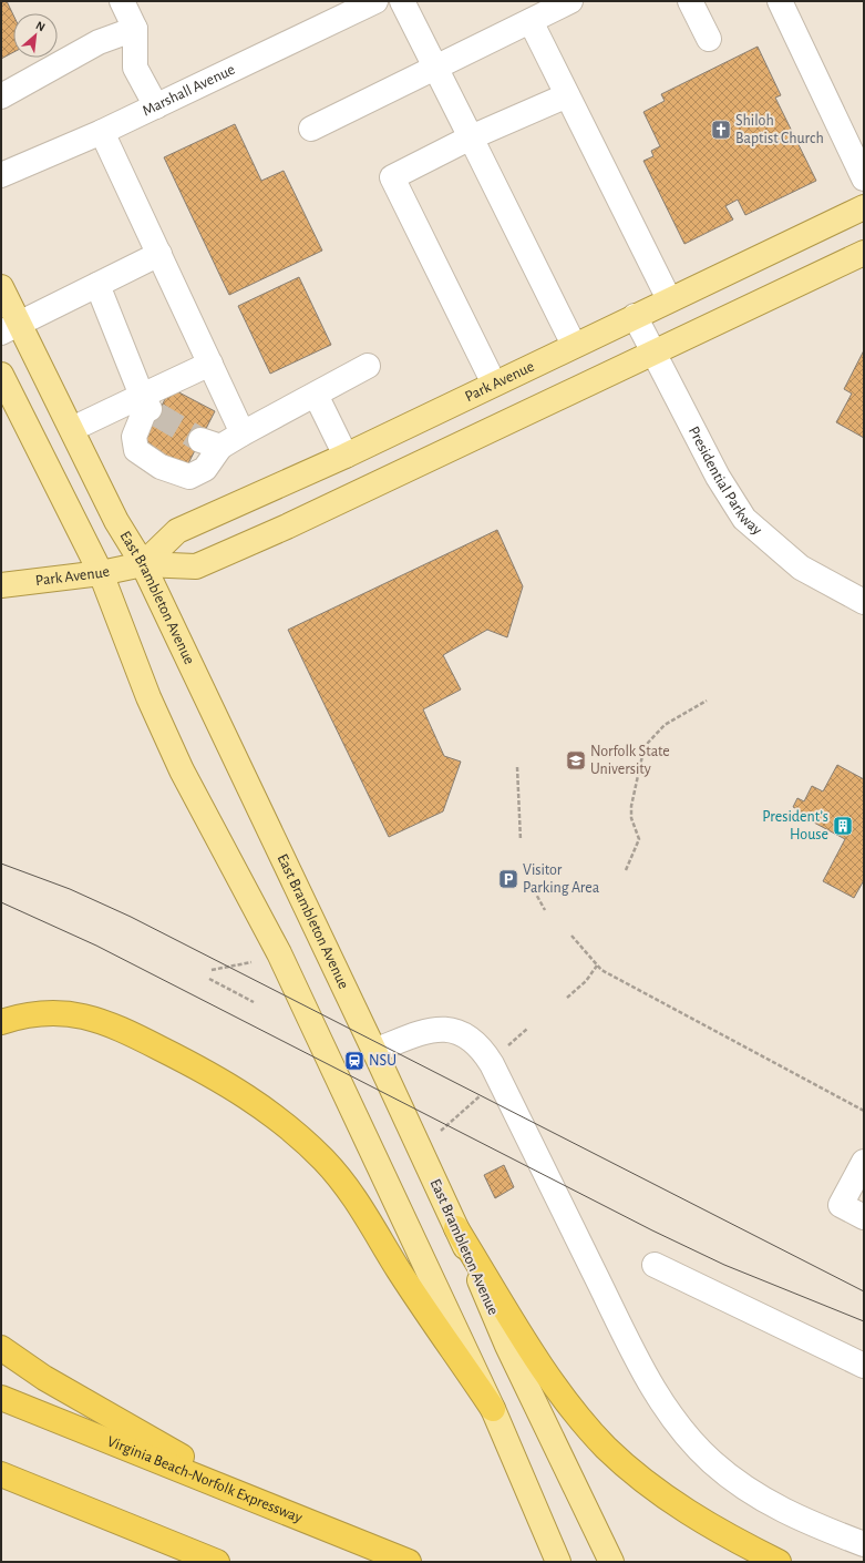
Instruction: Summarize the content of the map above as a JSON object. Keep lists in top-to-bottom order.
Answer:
{
  "streets": {
    "highway": ["Virginia Beach-Norfolk Expressway"],
    "main road": ["Park Avenue", "East Brambleton Avenue"],
    "street": ["Marshall Avenue", "Presidential Parkway"]
  },
  "crossings": [
    ["Park Avenue", "Presidential Parkway"],
    ["Park Avenue", "East Brambleton Avenue"]
  ],
  "places": {
    "church": ["Shiloh Baptist Church"],
    "school or university": ["Norfolk State University"],
    "building": ["President’s House"],
    "parking": ["Visitor Parking Area"],
    "station": ["NSU"]
  },
  "north": "top right"
}
